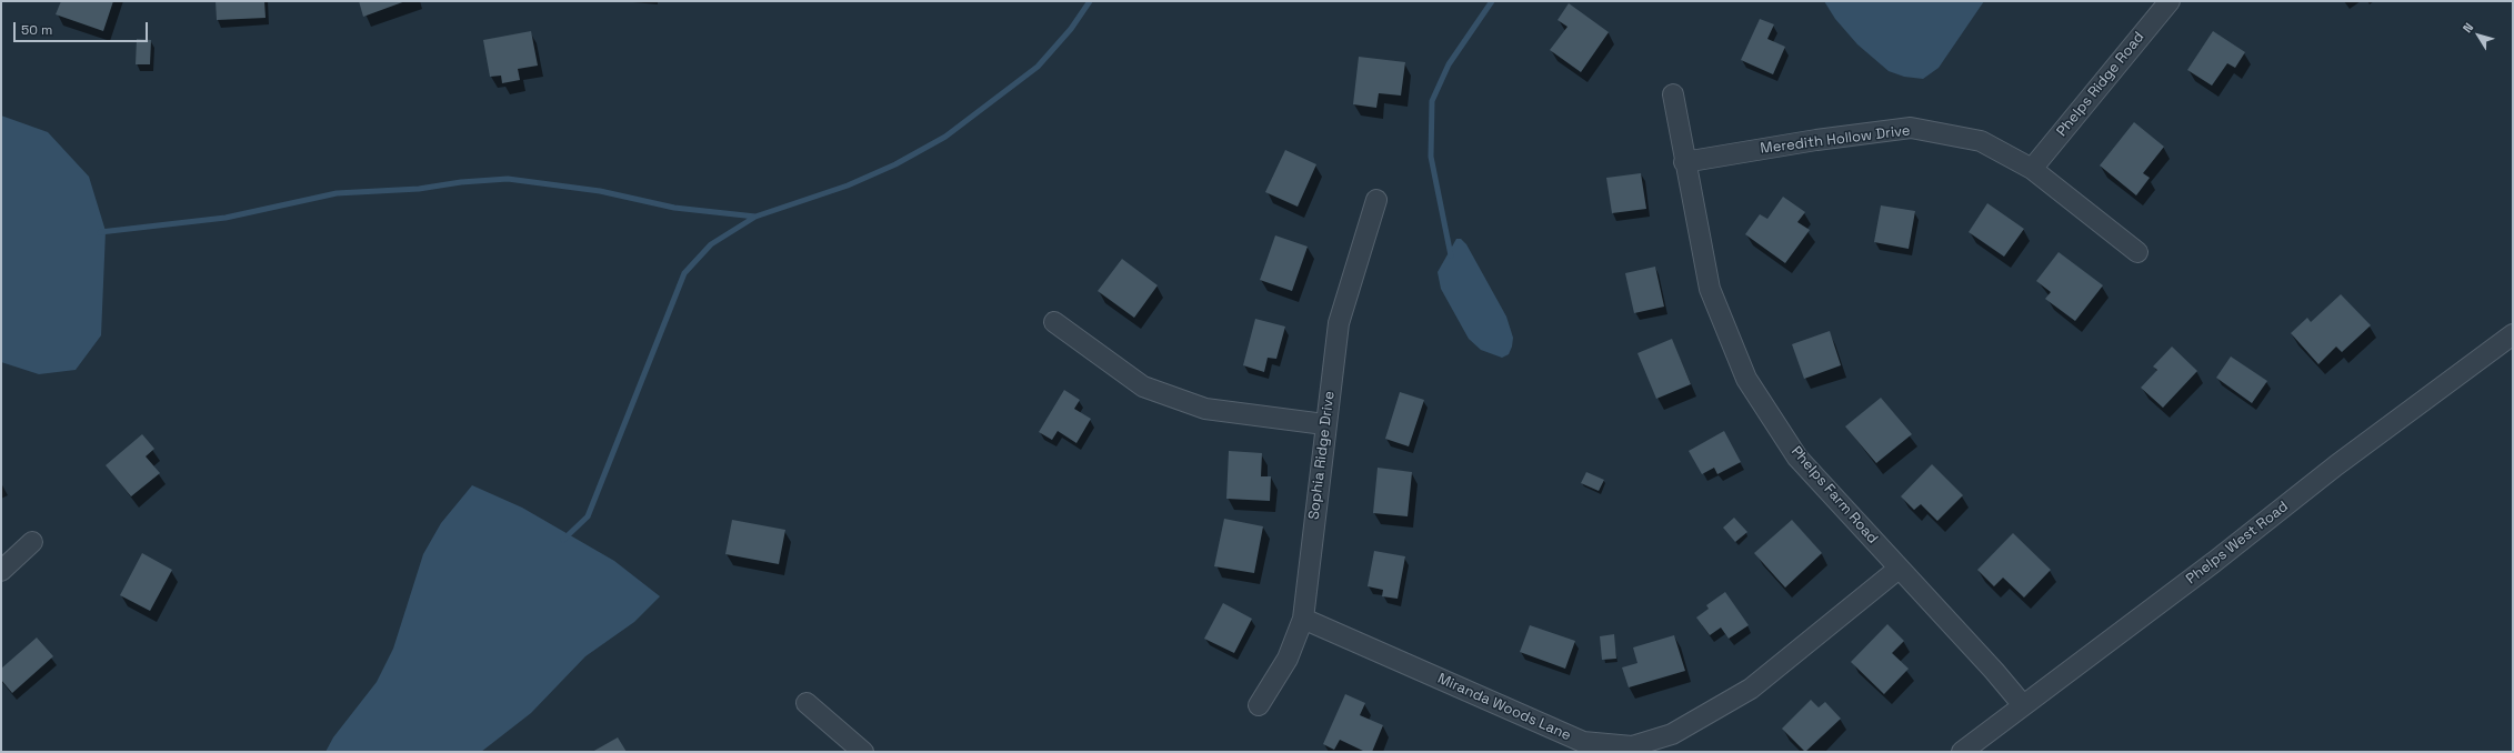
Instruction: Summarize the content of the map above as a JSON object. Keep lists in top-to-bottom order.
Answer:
{
  "streets": {
    "street": [
      "Phelps Ridge Road",
      "Meredith Hollow Drive",
      "Sophia Ridge Drive",
      "Phelps Farm Road",
      "Phelps West Road",
      "Miranda Woods Lane"
    ]
  },
  "crossings": [
    ["Phelps Ridge Road", "Meredith Hollow Drive"],
    ["Meredith Hollow Drive", "Phelps Farm Road"],
    ["Sophia Ridge Drive", "Miranda Woods Lane"],
    ["Phelps Farm Road", "Phelps West Road"],
    ["Phelps Farm Road", "Miranda Woods Lane"]
  ],
  "scale_bar": "50 m",
  "north": "top left"
}
